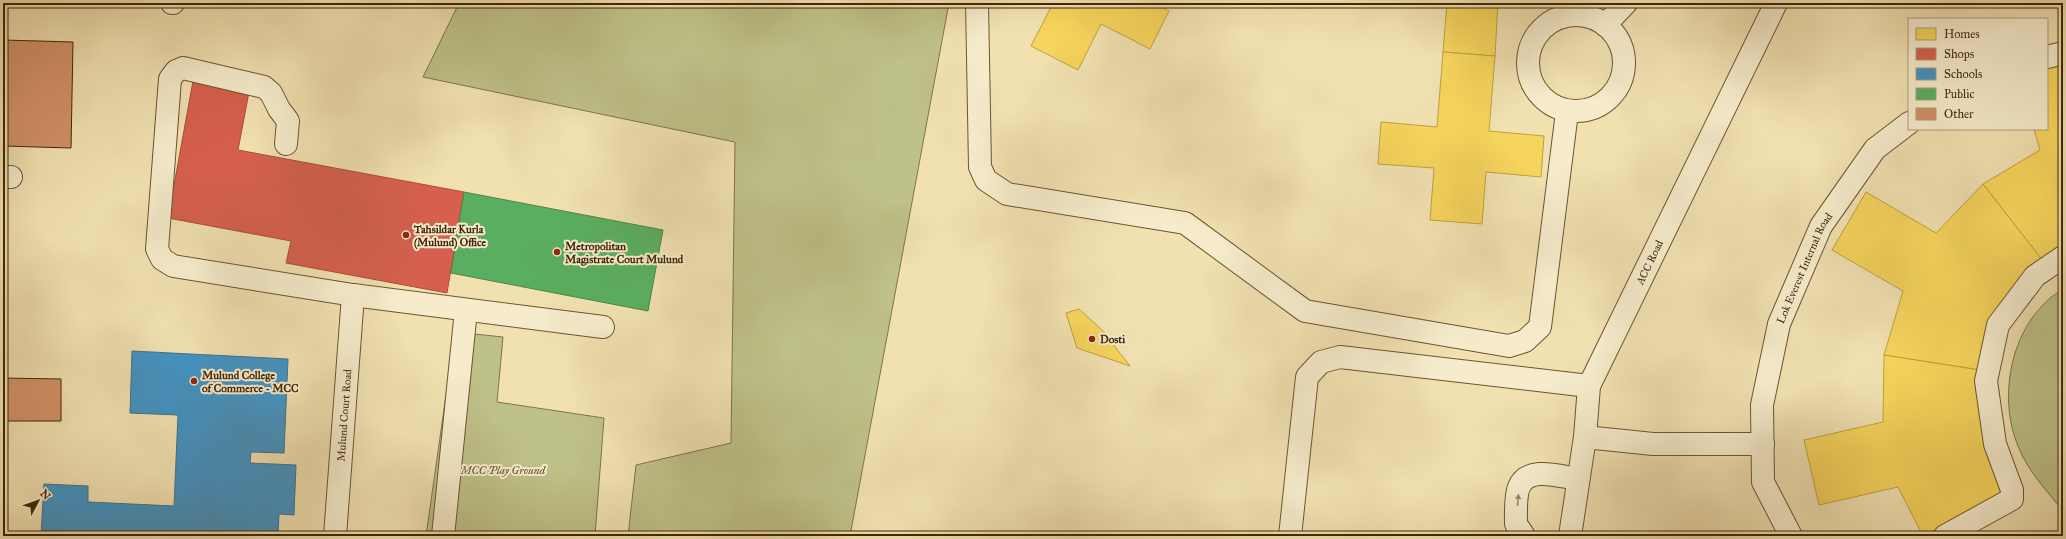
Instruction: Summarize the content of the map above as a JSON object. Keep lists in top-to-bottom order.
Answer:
{
  "streets": {
    "street": ["ACC Road", "Lok Everest Internal Road", "Mulund Court Road"]
  },
  "parks": ["MCC Play Ground"],
  "places": [
    "Tahsildar Kurla (Mulund) Office",
    "Metropolitan Magistrate Court Mulund",
    "Dosti",
    "Mulund College of Commerce - MCC"
  ],
  "legend": [
    "Homes",
    "Shops",
    "Schools",
    "Public",
    "Other"
  ],
  "north": "top right"
}
